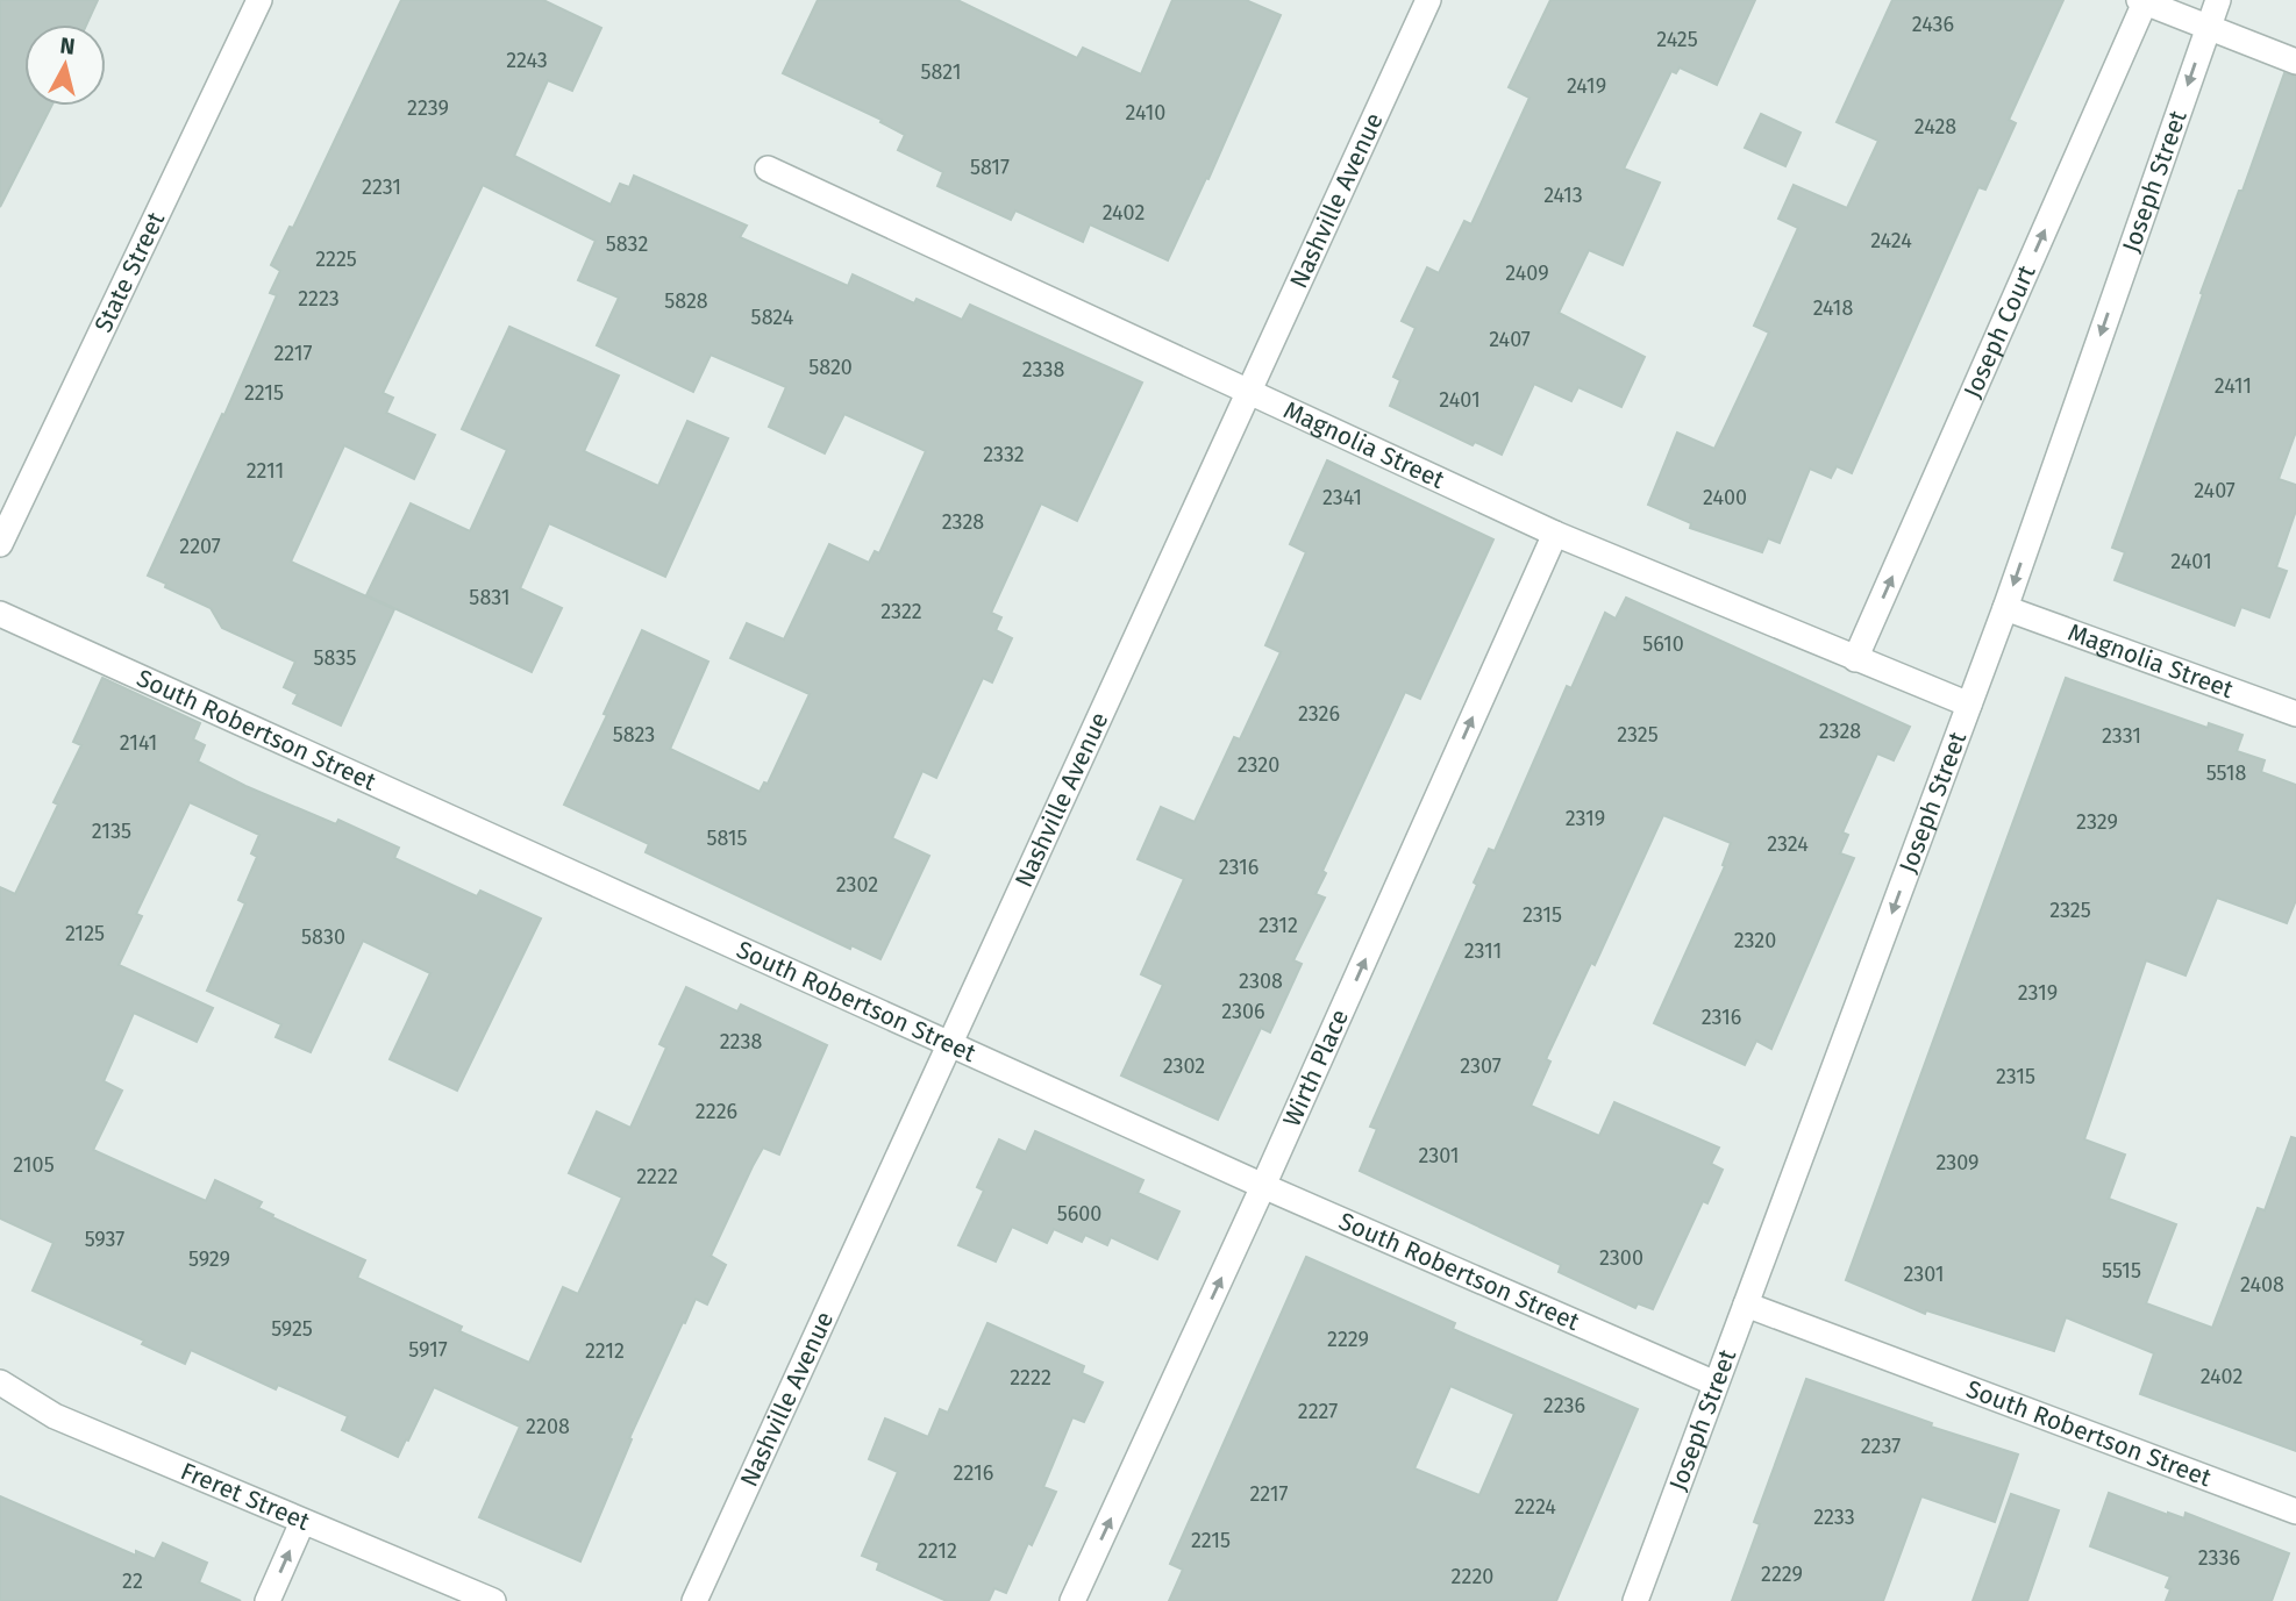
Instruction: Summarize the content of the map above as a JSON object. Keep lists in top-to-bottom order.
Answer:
{
  "streets": {
    "street": [
      "Joseph Street",
      "Nashville Avenue",
      "State Street",
      "Joseph Court",
      "Magnolia Street",
      "South Robertson Street",
      "Wirth Place",
      "Freret Street"
    ]
  },
  "crossings": [
    ["Joseph Street", "Magnolia Street"],
    ["Joseph Street", "South Robertson Street"],
    ["Nashville Avenue", "Magnolia Street"],
    ["Nashville Avenue", "South Robertson Street"],
    ["Joseph Court", "Magnolia Street"],
    ["Magnolia Street", "Wirth Place"],
    ["South Robertson Street", "Wirth Place"]
  ],
  "one_way": ["Joseph Street", "Joseph Court", "Wirth Place"],
  "house_numbers": [
    "2436",
    "2425",
    "2243",
    "5821",
    "2419",
    "2239",
    "2410",
    "2428",
    "5817",
    "2231",
    "2413",
    "2402",
    "2424",
    "5832",
    "2225",
    "2409",
    "2223",
    "5828",
    "2418",
    "5824",
    "2407",
    "2217",
    "5820",
    "2338",
    "2411",
    "2215",
    "2401",
    "2332",
    "2211",
    "2407",
    "2341",
    "2400",
    "2328",
    "2207",
    "2401",
    "5831",
    "2322",
    "5610",
    "5835",
    "2326",
    "2328",
    "5823",
    "2325",
    "2331",
    "2141",
    "2320",
    "5518",
    "2319",
    "2329",
    "2135",
    "5815",
    "2324",
    "2316",
    "2302",
    "2325",
    "2315",
    "2312",
    "2125",
    "5830",
    "2320",
    "2311",
    "2308",
    "2319",
    "2306",
    "2316",
    "2238",
    "2302",
    "2307",
    "2315",
    "2226",
    "2301",
    "2309",
    "2105",
    "2222",
    "5600",
    "5937",
    "2300",
    "5929",
    "5515",
    "2301",
    "2408",
    "5925",
    "2229",
    "5917",
    "2212",
    "2402",
    "2222",
    "2236",
    "2227",
    "2208",
    "2237",
    "2216",
    "2217",
    "2224",
    "2233",
    "2215",
    "2212",
    "2336",
    "2229",
    "2220",
    "22"
  ],
  "north": "top"
}
